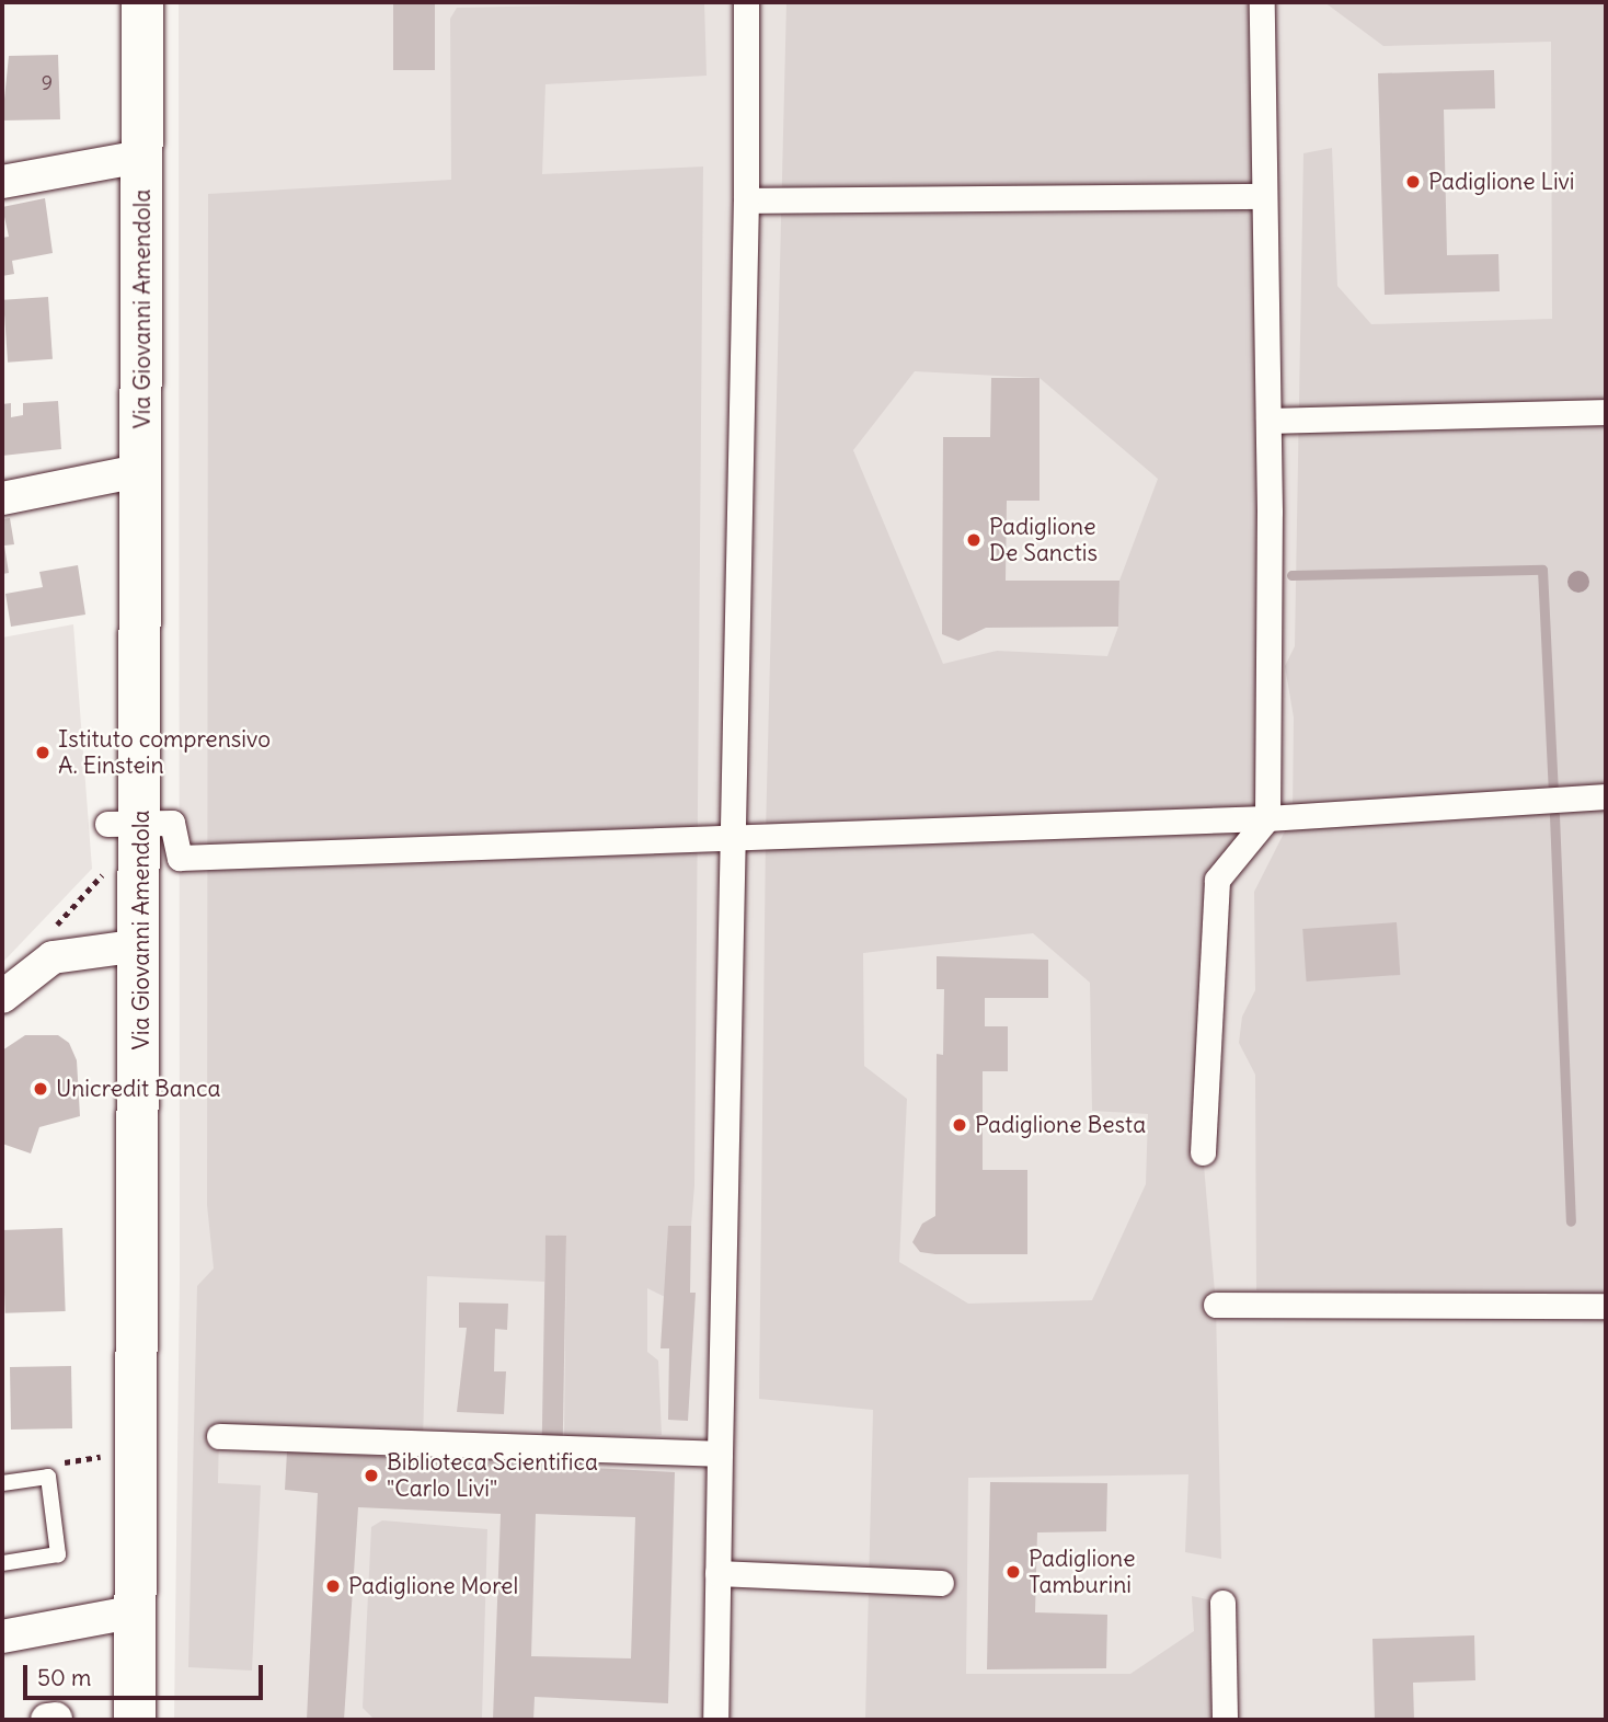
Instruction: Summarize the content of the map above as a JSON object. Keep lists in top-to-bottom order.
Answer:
{
  "streets": {
    "main road": ["Via Giovanni Amendola"]
  },
  "places": [
    "Padiglione Livi",
    "Padiglione De Sanctis",
    "Istituto comprensivo A. Einstein",
    "Unicredit Banca",
    "Padiglione Besta",
    "Biblioteca Scientifica \"Carlo Livi\"",
    "Padiglione Tamburini",
    "Padiglione Morel"
  ],
  "house_numbers": ["9"],
  "scale_bar": "50 m"
}
